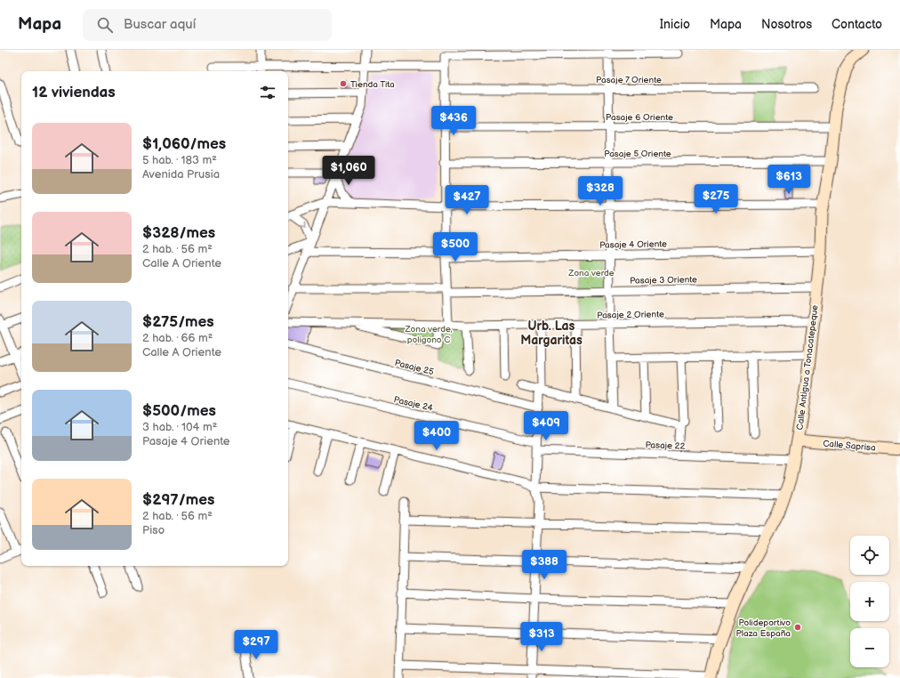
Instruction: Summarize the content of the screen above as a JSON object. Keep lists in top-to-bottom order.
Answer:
{
  "streets": {
    "street": [
      "Pasaje 7 Oriente",
      "Pasaje 6 Oriente",
      "Pasaje 5 Oriente",
      "Pasaje 4 Oriente",
      "Pasaje 3 Oriente",
      "Pasaje 2 Oriente",
      "Pasaje 25",
      "Calle Antigua a Tonacatepeque",
      "Pasaje 24",
      "Pasaje 22",
      "Calle Saprisa"
    ]
  },
  "crossings": [
    ["Pasaje 6 Oriente", "Calle Antigua a Tonacatepeque"],
    ["Pasaje 5 Oriente", "Calle Antigua a Tonacatepeque"],
    ["Pasaje 4 Oriente", "Calle Antigua a Tonacatepeque"],
    ["Pasaje 3 Oriente", "Calle Antigua a Tonacatepeque"],
    ["Pasaje 2 Oriente", "Calle Antigua a Tonacatepeque"],
    ["Calle Antigua a Tonacatepeque", "Pasaje 22"],
    ["Calle Antigua a Tonacatepeque", "Calle Saprisa"],
    ["Pasaje 24", "Pasaje 22"]
  ],
  "districts": ["Urb. Las Margaritas"],
  "parks": ["Zona verde", "Zona verde, poligono C"],
  "places": ["Tienda Tita", "Polideportivo Plaza España"],
  "page": {
    "header": "Mapa",
    "search": "Buscar aquí",
    "nav": [
      "Inicio",
      "Mapa",
      "Nosotros",
      "Contacto"
    ],
    "heading": "12 viviendas",
    "price": [
      "$436",
      "$1,060",
      "$613",
      "$328",
      "$275",
      "$427",
      "$500",
      "$409",
      "$400",
      "$388",
      "$313",
      "$297"
    ],
    "list": [
      {
        "name": "$1,060/mes",
        "note": "5 hab. · 183 m² · Avenida Prusia"
      },
      {
        "name": "$328/mes",
        "note": "2 hab. · 56 m² · Calle A Oriente"
      },
      {
        "name": "$275/mes",
        "note": "2 hab. · 66 m² · Calle A Oriente"
      },
      {
        "name": "$500/mes",
        "note": "3 hab. · 104 m² · Pasaje 4 Oriente"
      },
      {
        "name": "$297/mes",
        "note": "2 hab. · 56 m² · Piso"
      }
    ],
    "map_buttons": ["+", "−"]
  }
}
